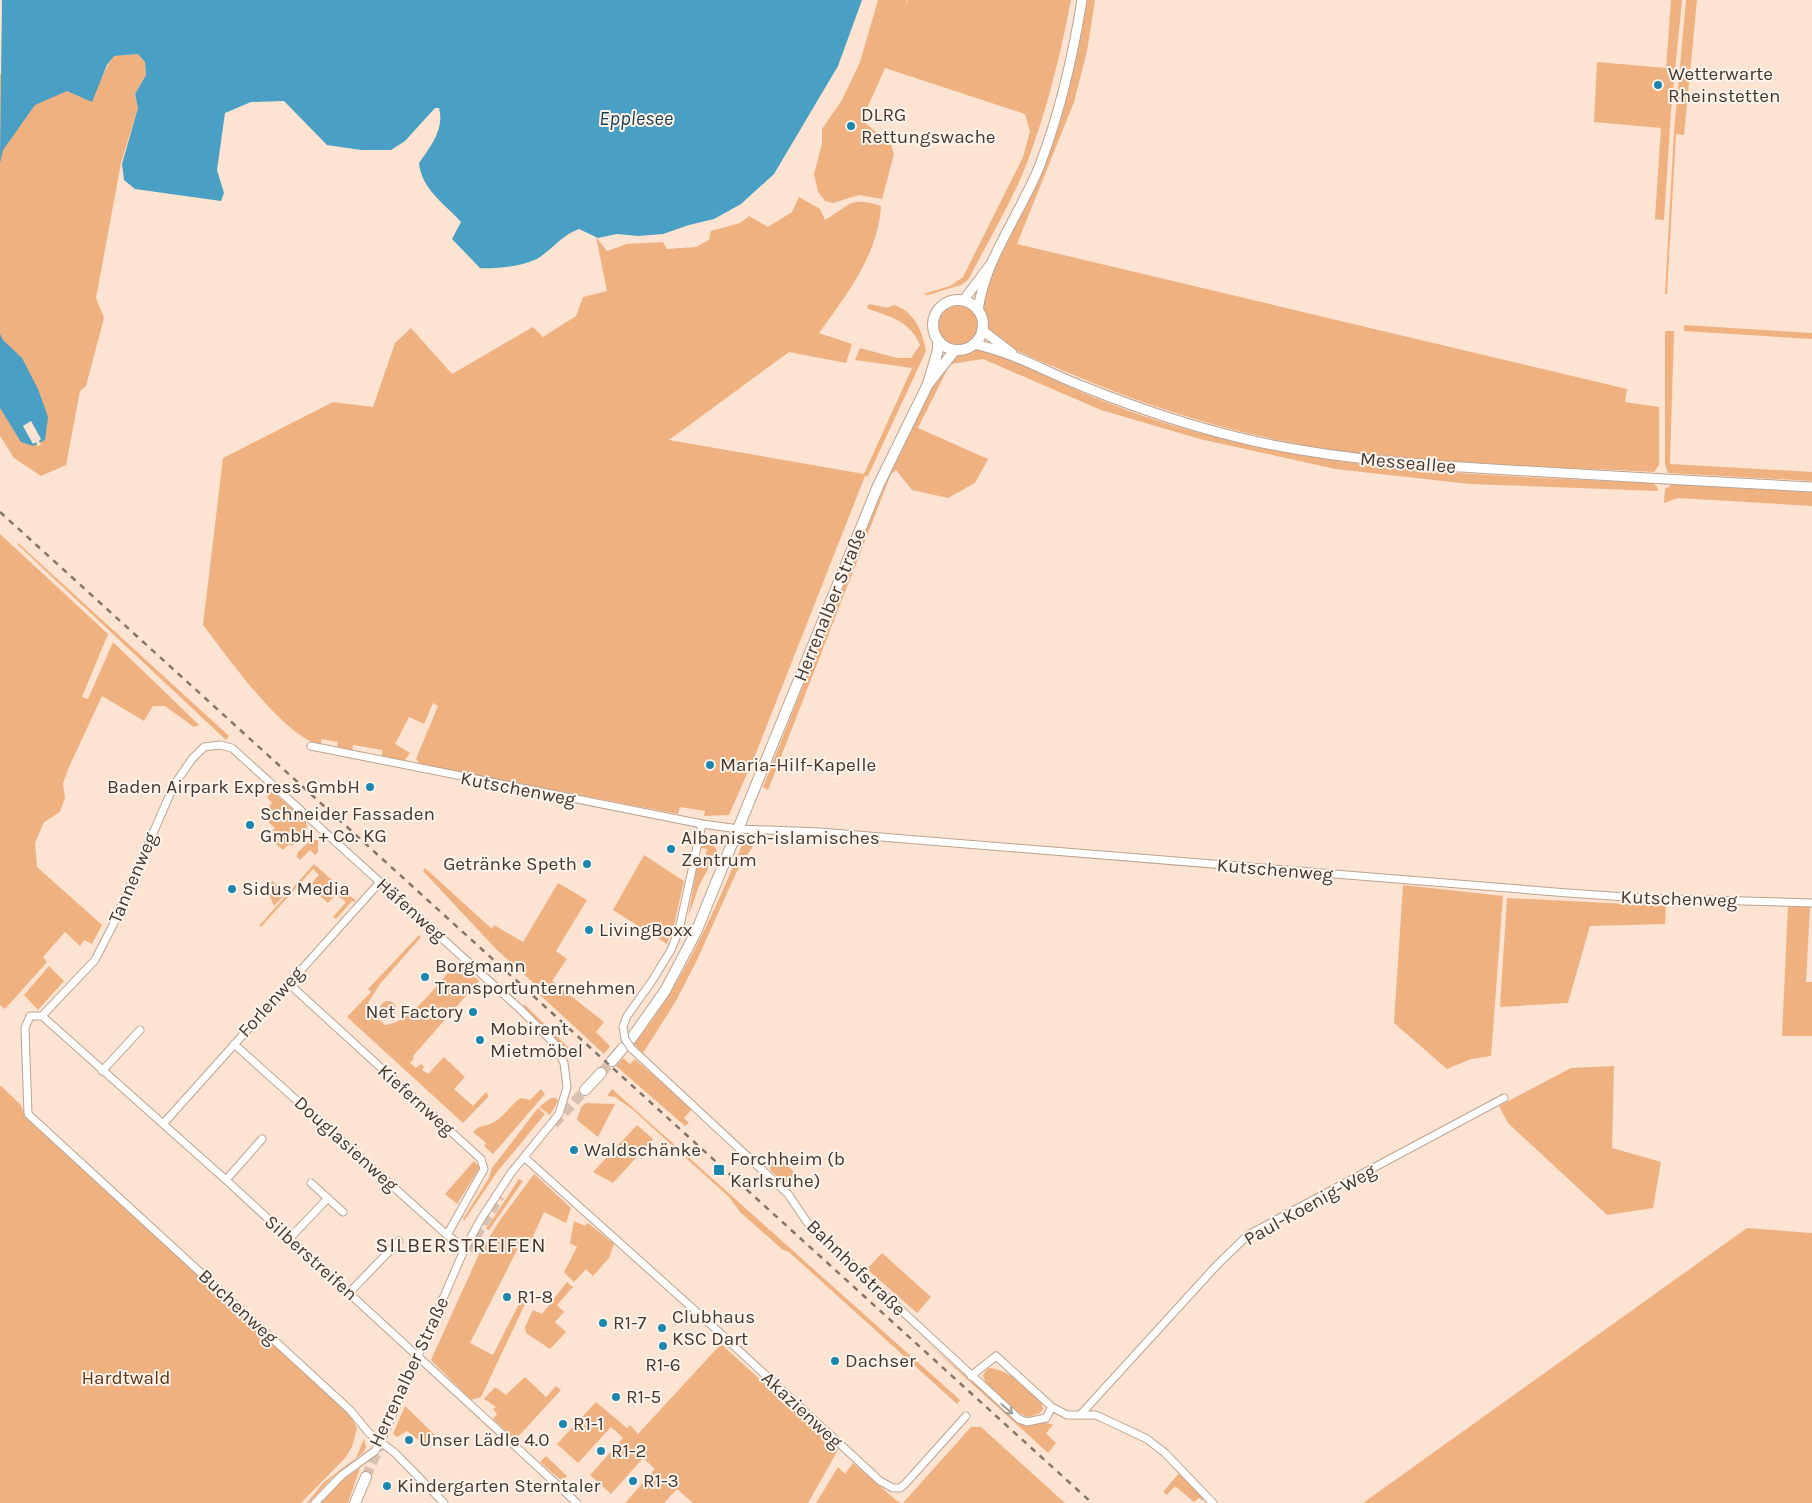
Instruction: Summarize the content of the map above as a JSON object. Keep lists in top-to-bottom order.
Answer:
{
  "streets": {
    "main road": ["Herrenalber Straße"],
    "street": [
      "Messeallee",
      "Kutschenweg",
      "Tannenweg",
      "Häfenweg",
      "Forlenweg",
      "Kiefernweg",
      "Douglasienweg",
      "Paul-Koenig-Weg",
      "Silberstreifen",
      "Bahnhofstraße",
      "Buchenweg",
      "Akazienweg"
    ]
  },
  "crossings": [
    ["Messeallee", "Herrenalber Straße"],
    ["Herrenalber Straße", "Kutschenweg"],
    ["Herrenalber Straße", "Häfenweg"],
    ["Herrenalber Straße", "Douglasienweg"],
    ["Herrenalber Straße", "Silberstreifen"],
    ["Herrenalber Straße", "Bahnhofstraße"],
    ["Herrenalber Straße", "Buchenweg"],
    ["Herrenalber Straße", "Akazienweg"],
    ["Kutschenweg", "Bahnhofstraße"],
    ["Tannenweg", "Häfenweg"],
    ["Tannenweg", "Silberstreifen"],
    ["Tannenweg", "Buchenweg"],
    ["Häfenweg", "Forlenweg"],
    ["Forlenweg", "Kiefernweg"],
    ["Forlenweg", "Douglasienweg"],
    ["Forlenweg", "Silberstreifen"],
    ["Kiefernweg", "Douglasienweg"]
  ],
  "districts": ["SILBERSTREIFEN"],
  "water": ["Epplesee"],
  "parks": ["Hardtwald"],
  "places": {
    "other": [
      "Wetterwarte Rheinstetten",
      "DLRG Rettungswache",
      "Maria-Hilf-Kapelle",
      "Baden Airpark Express GmbH",
      "Schneider Fassaden GmbH + Co. KG",
      "Albanisch-islamisches Zentrum",
      "Getränke Speth",
      "Sidus Media",
      "LivingBoxx",
      "Borgmann Transportunternehmen",
      "Net Factory",
      "Mobirent Mietmöbel",
      "Waldschänke",
      "R1-8",
      "R1-7",
      "Clubhaus KSC Dart",
      "R1-6",
      "Dachser",
      "R1-5",
      "R1-1",
      "Unser Lädle 4.0",
      "R1-2",
      "R1-3",
      "Kindergarten Sterntaler"
    ],
    "transit": ["Forchheim (b Karlsruhe)"]
  }
}
